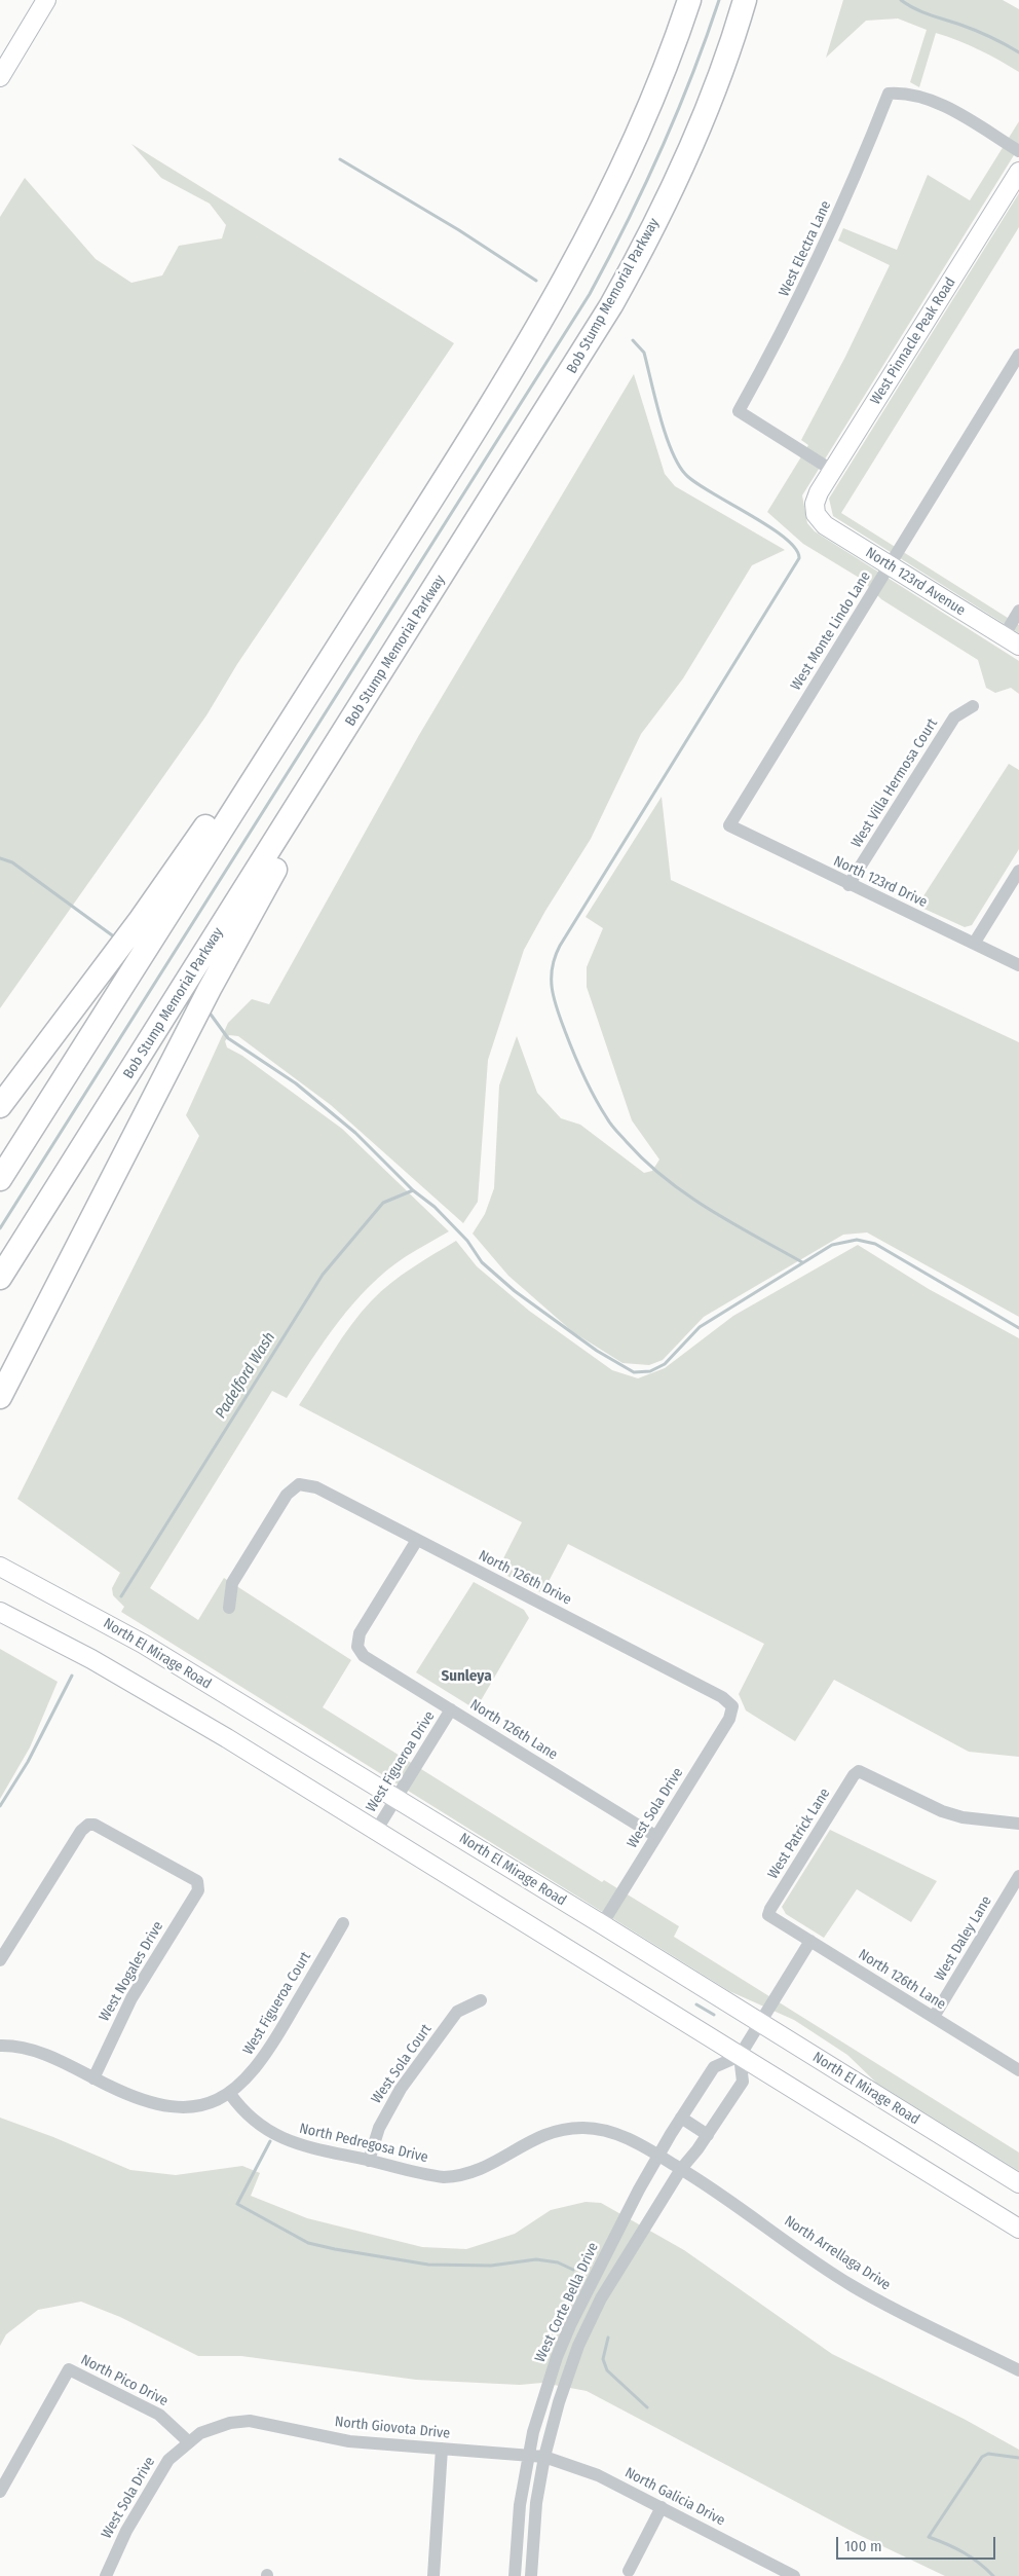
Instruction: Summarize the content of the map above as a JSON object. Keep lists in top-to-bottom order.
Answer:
{
  "streets": {
    "highway": ["Bob Stump Memorial Parkway"],
    "main road": ["West Pinnacle Peak Road", "North 123rd Avenue", "North El Mirage Road"],
    "street": [
      "West Electra Lane",
      "West Monte Lindo Lane",
      "West Villa Hermosa Court",
      "North 123rd Drive",
      "North 126th Drive",
      "North 126th Lane",
      "West Figueroa Drive",
      "West Sola Drive",
      "West Patrick Lane",
      "West Daley Lane",
      "West Nogales Drive",
      "West Figueroa Court",
      "West Sola Court",
      "North Pedregosa Drive",
      "North Arrellaga Drive",
      "West Corte Bella Drive",
      "North Pico Drive",
      "North Giovota Drive",
      "North Galicia Drive"
    ]
  },
  "crossings": [
    ["West Electra Lane", "West Pinnacle Peak Road"],
    ["West Pinnacle Peak Road", "North 123rd Avenue"],
    ["North 123rd Avenue", "West Monte Lindo Lane"],
    ["West Monte Lindo Lane", "North 123rd Drive"],
    ["West Villa Hermosa Court", "North 123rd Drive"],
    ["North 126th Drive", "North 126th Lane"],
    ["North 126th Drive", "West Sola Drive"],
    ["North El Mirage Road", "West Figueroa Drive"],
    ["North El Mirage Road", "West Sola Drive"],
    ["North 126th Lane", "West Figueroa Drive"],
    ["North 126th Lane", "West Sola Drive"],
    ["North 126th Lane", "West Patrick Lane"],
    ["North 126th Lane", "West Daley Lane"],
    ["West Sola Drive", "North Pico Drive"],
    ["West Sola Drive", "North Giovota Drive"],
    ["West Figueroa Court", "North Pedregosa Drive"],
    ["West Sola Court", "North Pedregosa Drive"],
    ["North Pedregosa Drive", "North Arrellaga Drive"],
    ["North Pedregosa Drive", "West Corte Bella Drive"],
    ["North Arrellaga Drive", "West Corte Bella Drive"],
    ["West Corte Bella Drive", "North Giovota Drive"],
    ["West Corte Bella Drive", "North Galicia Drive"],
    ["North Pico Drive", "North Giovota Drive"],
    ["North Giovota Drive", "North Galicia Drive"]
  ],
  "districts": ["Sunleya"],
  "water": ["Padelford Wash"],
  "scale_bar": "100 m"
}
